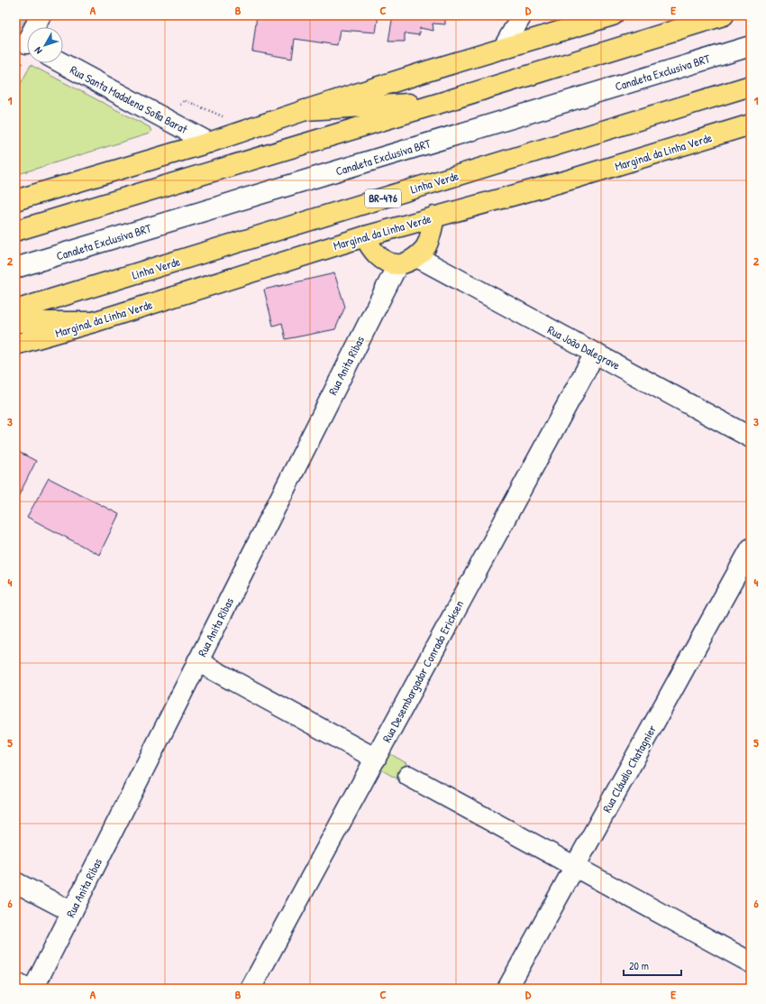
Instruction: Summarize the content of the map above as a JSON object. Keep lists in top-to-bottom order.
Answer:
{
  "streets": {
    "main road": ["Marginal da Linha Verde", "Linha Verde", "BR-476"],
    "street": [
      "Canaleta Exclusiva BRT",
      "Rua Santa Madalena Sofia Barat",
      "Rua João Dalegrave",
      "Rua Anita Ribas",
      "Rua Desembargador Conrado Ericksen",
      "Rua Cláudio Chatagnier"
    ]
  },
  "crossings": [
    ["Rua João Dalegrave", "Rua Desembargador Conrado Ericksen"]
  ],
  "scale_bar": "20 m",
  "north": "bottom left",
  "grid": {
    "columns": [
      "A",
      "B",
      "C",
      "D",
      "E"
    ],
    "rows": [
      "1",
      "2",
      "3",
      "4",
      "5",
      "6"
    ]
  }
}
